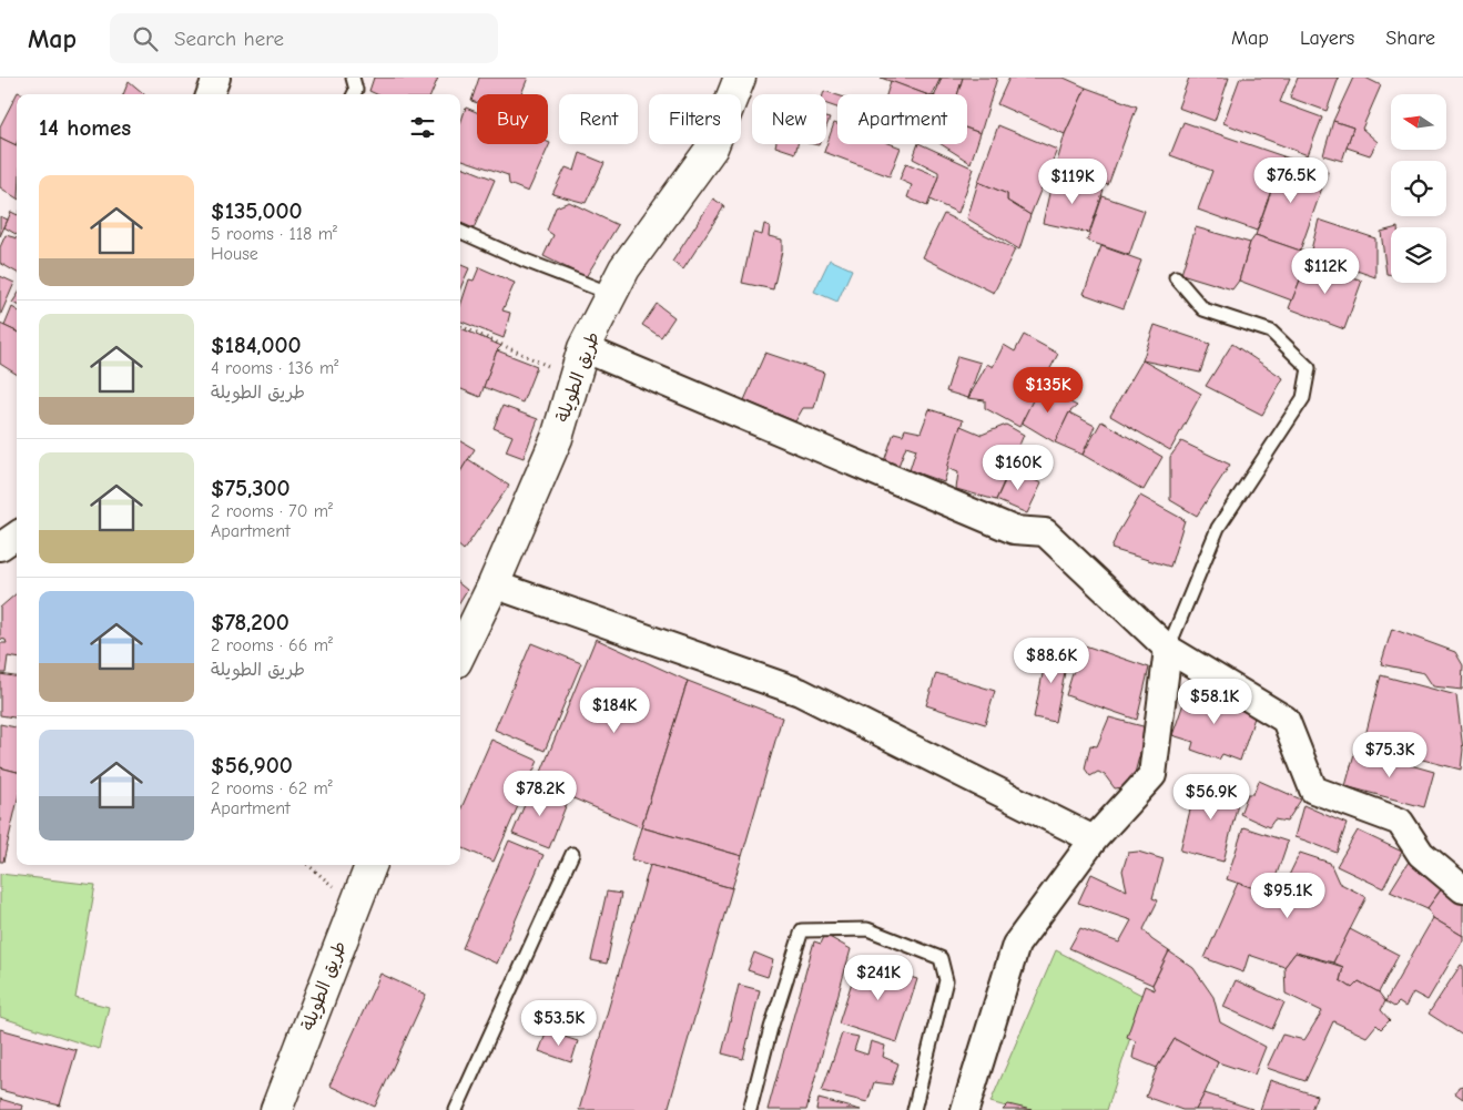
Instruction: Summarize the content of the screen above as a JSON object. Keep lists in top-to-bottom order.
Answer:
{
  "streets": {
    "street": ["طريق الطويلة"]
  },
  "north": "left",
  "page": {
    "header": "Map",
    "search": "Search here",
    "nav": ["Map", "Layers", "Share"],
    "chip": [
      "Buy",
      "Rent",
      "Filters",
      "New",
      "Apartment"
    ],
    "heading": "14 homes",
    "price": [
      "$76.5K",
      "$119K",
      "$112K",
      "$135K",
      "$160K",
      "$88.6K",
      "$58.1K",
      "$184K",
      "$75.3K",
      "$78.2K",
      "$56.9K",
      "$95.1K",
      "$241K",
      "$53.5K"
    ],
    "list": [
      {
        "name": "$135,000",
        "note": "5 rooms · 118 m² · House"
      },
      {
        "name": "$184,000",
        "note": "4 rooms · 136 m² · طريق الطويلة"
      },
      {
        "name": "$75,300",
        "note": "2 rooms · 70 m² · Apartment"
      },
      {
        "name": "$78,200",
        "note": "2 rooms · 66 m² · طريق الطويلة"
      },
      {
        "name": "$56,900",
        "note": "2 rooms · 62 m² · Apartment"
      }
    ]
  }
}
